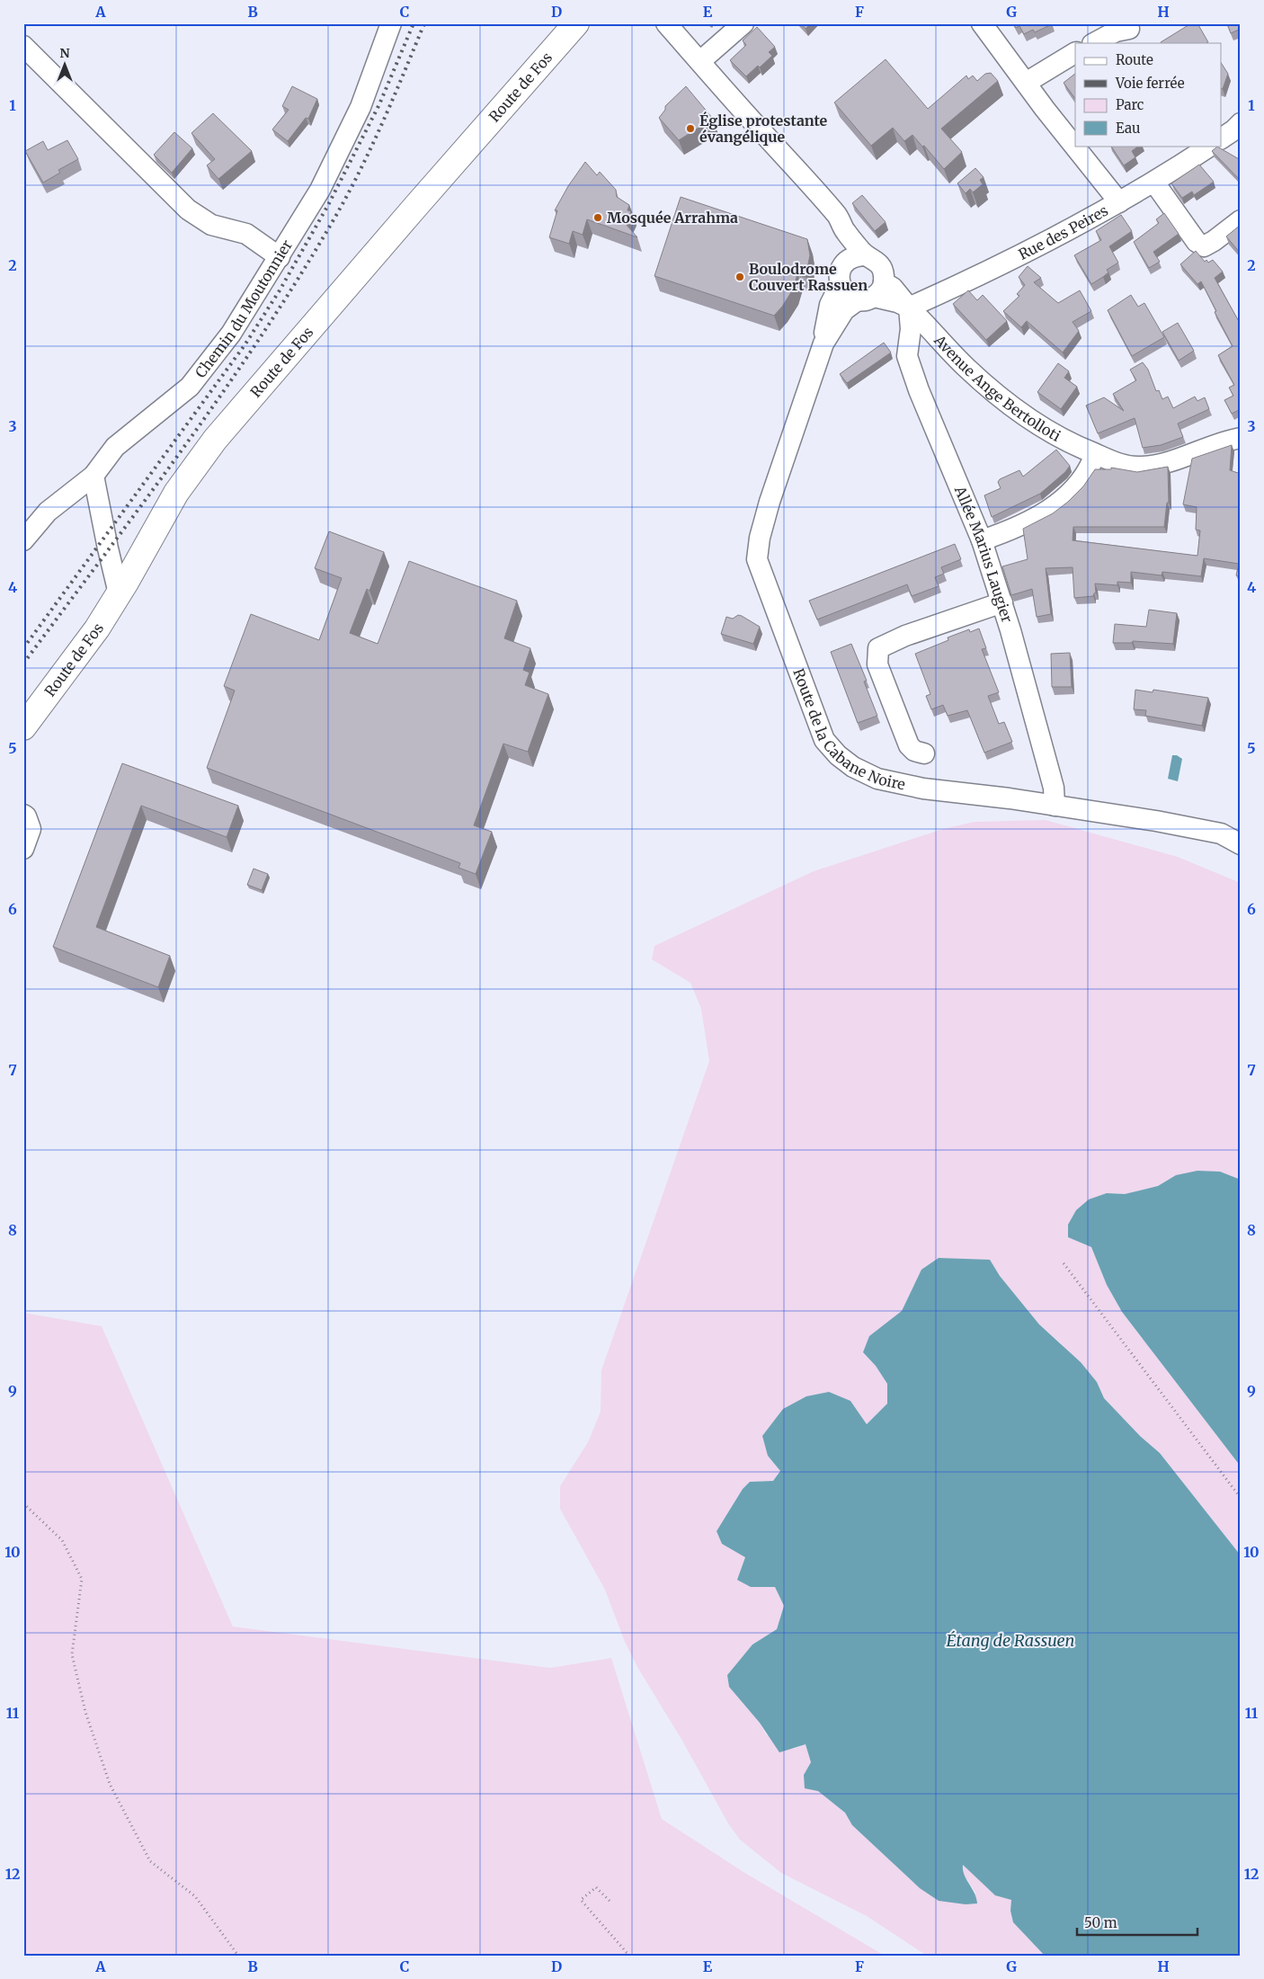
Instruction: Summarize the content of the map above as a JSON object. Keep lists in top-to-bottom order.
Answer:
{
  "streets": {
    "main road": ["Route de Fos"],
    "street": [
      "Rue des Peires",
      "Chemin du Moutonnier",
      "Avenue Ange Bertolloti",
      "Allée Marius Laugier",
      "Route de la Cabane Noire"
    ]
  },
  "crossings": [
    ["Rue des Peires", "Avenue Ange Bertolloti"],
    ["Rue des Peires", "Allée Marius Laugier"],
    ["Avenue Ange Bertolloti", "Allée Marius Laugier"],
    ["Allée Marius Laugier", "Route de la Cabane Noire"]
  ],
  "water": ["Étang de Rassuen"],
  "places": ["Église protestante évangélique", "Mosquée Arrahma", "Boulodrome Couvert Rassuen"],
  "legend": [
    "Route",
    "Voie ferrée",
    "Parc",
    "Eau"
  ],
  "scale_bar": "50 m",
  "north": "top",
  "grid": {
    "columns": [
      "A",
      "B",
      "C",
      "D",
      "E",
      "F",
      "G",
      "H"
    ],
    "rows": [
      "1",
      "2",
      "3",
      "4",
      "5",
      "6",
      "7",
      "8",
      "9",
      "10",
      "11",
      "12"
    ]
  }
}
